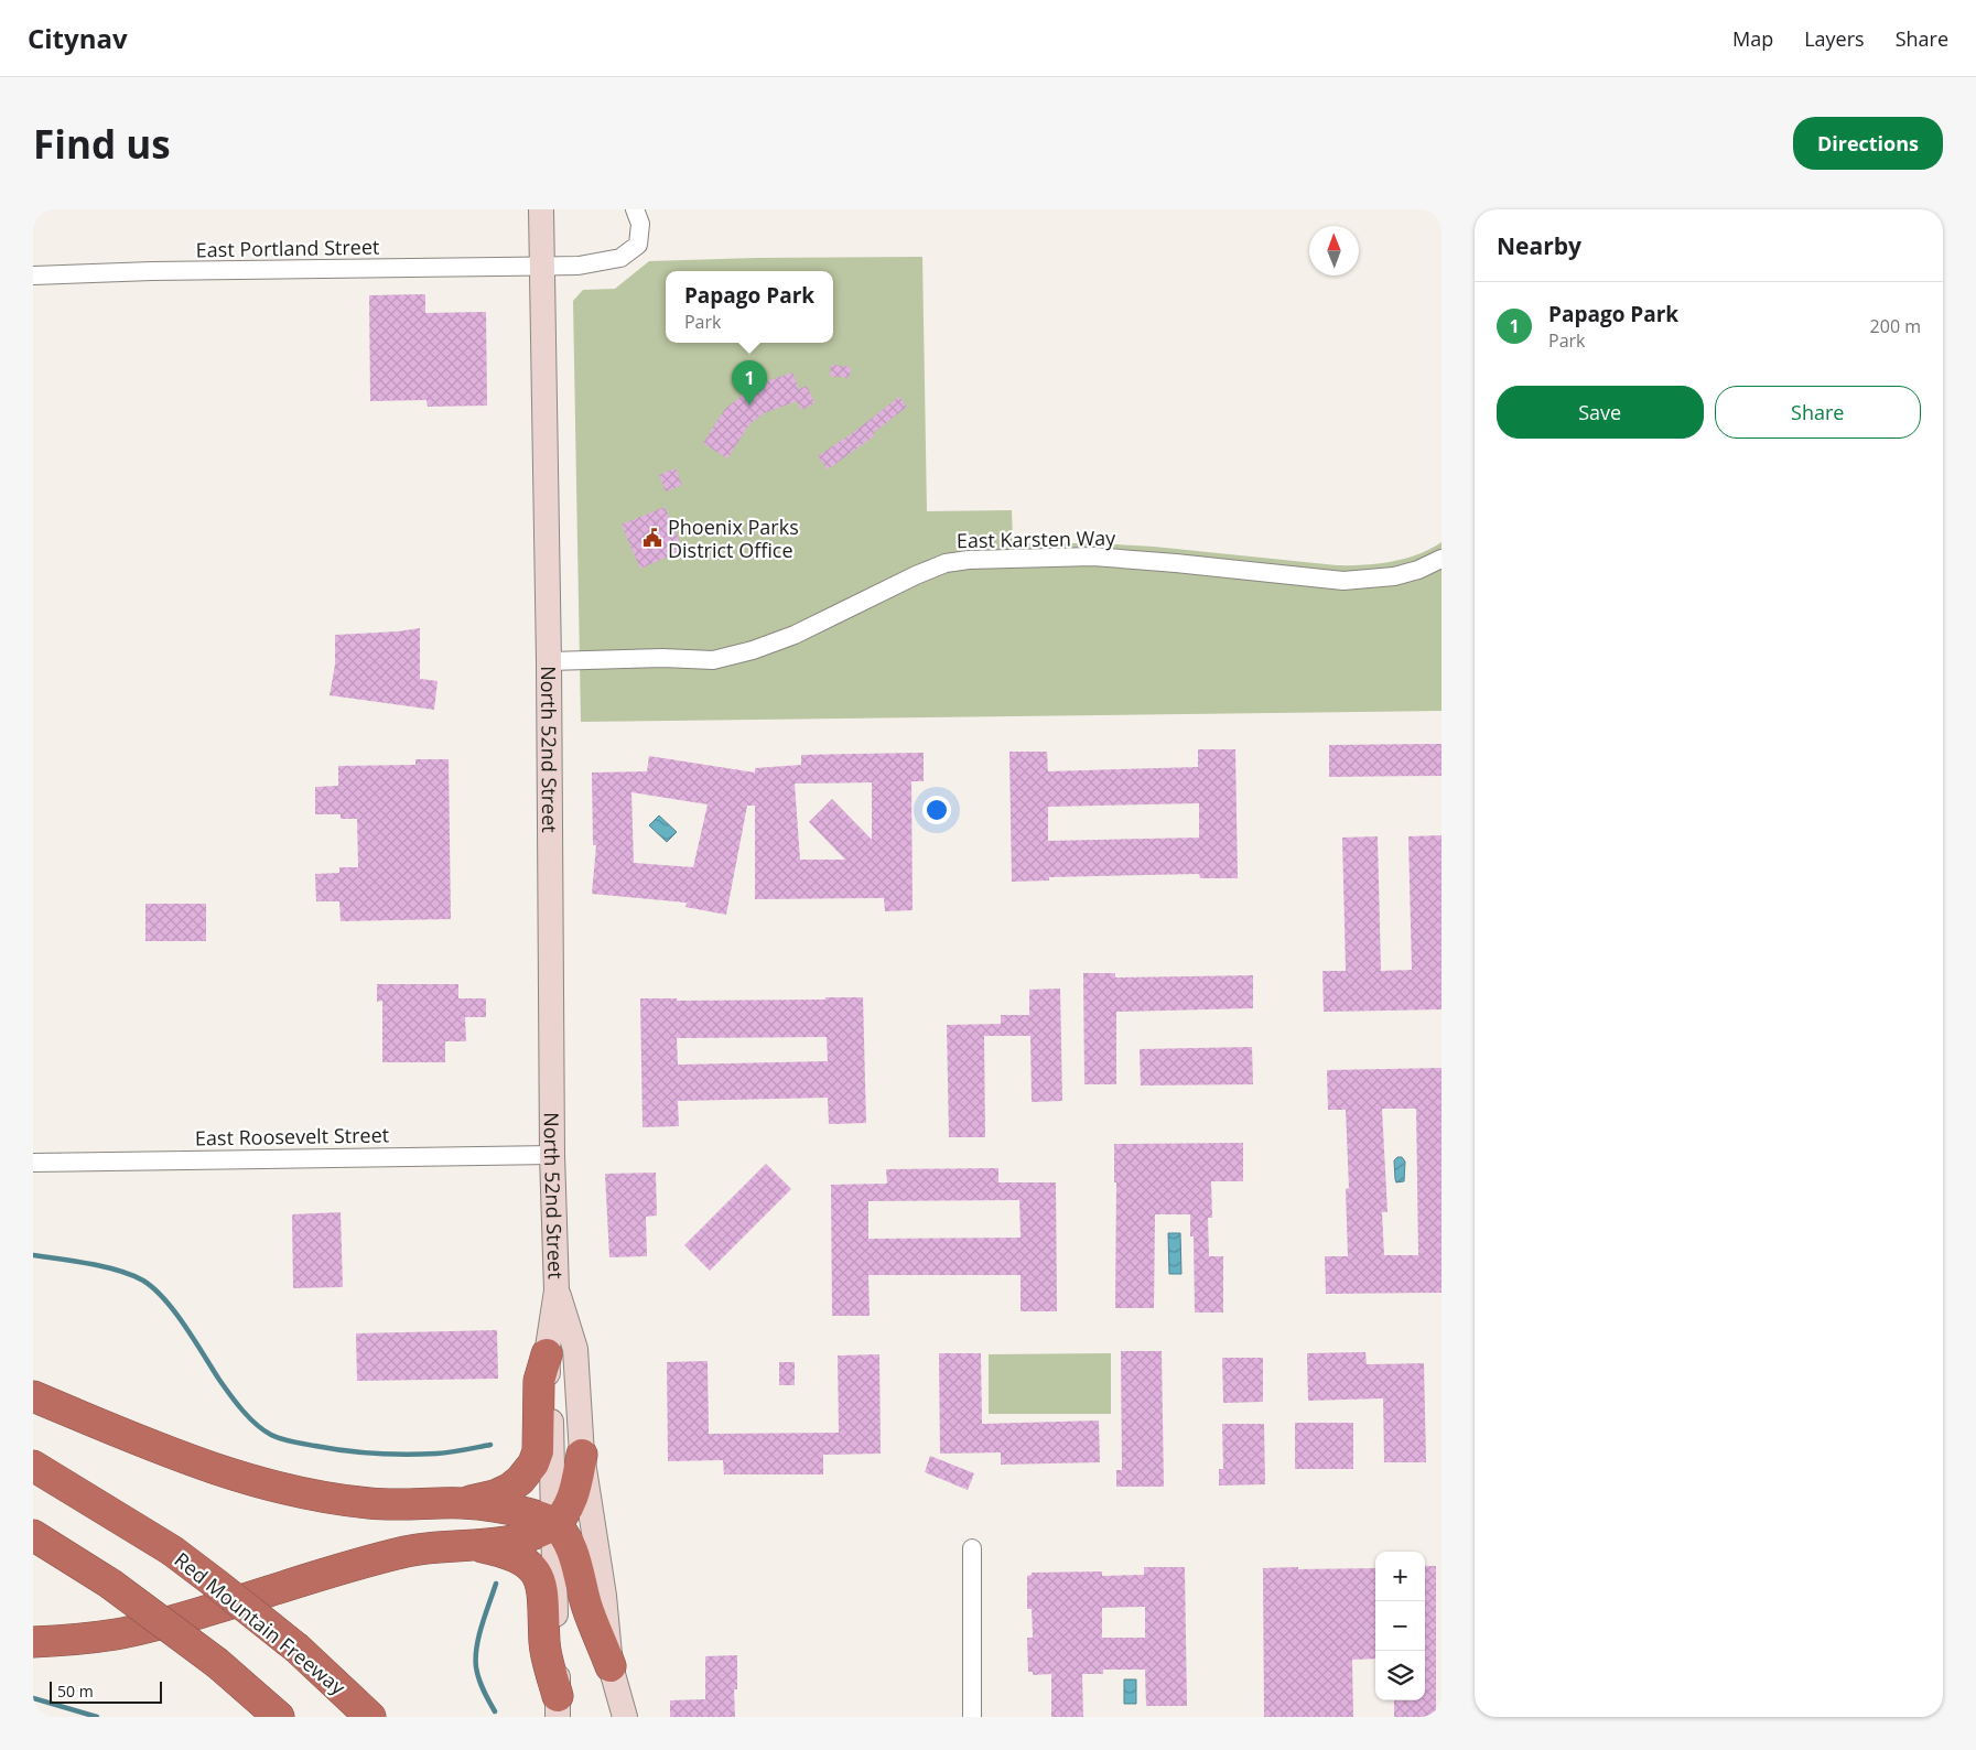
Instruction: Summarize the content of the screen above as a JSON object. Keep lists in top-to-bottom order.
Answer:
{
  "streets": {
    "highway": ["Red Mountain Freeway"],
    "main road": ["North 52nd Street"],
    "street": ["East Portland Street", "East Karsten Way", "East Roosevelt Street"]
  },
  "crossings": [
    ["East Portland Street", "North 52nd Street"],
    ["East Karsten Way", "North 52nd Street"],
    ["North 52nd Street", "East Roosevelt Street"]
  ],
  "places": {
    "public building": ["Phoenix Parks District Office"]
  },
  "scale_bar": "50 m",
  "north": "top",
  "page": {
    "header": "Citynav",
    "nav": ["Map", "Layers", "Share"],
    "buttons": [
      "Directions",
      ["Save", "Share"]
    ],
    "title": "Find us",
    "heading": "Nearby",
    "popup": ["Papago Park", "Park"],
    "list": [
      {
        "mark": "1",
        "name": "Papago Park",
        "note": "Park",
        "value": "200 m"
      }
    ],
    "pins": "1",
    "map_buttons": ["+", "−"],
    "scale": "50 m"
  }
}
